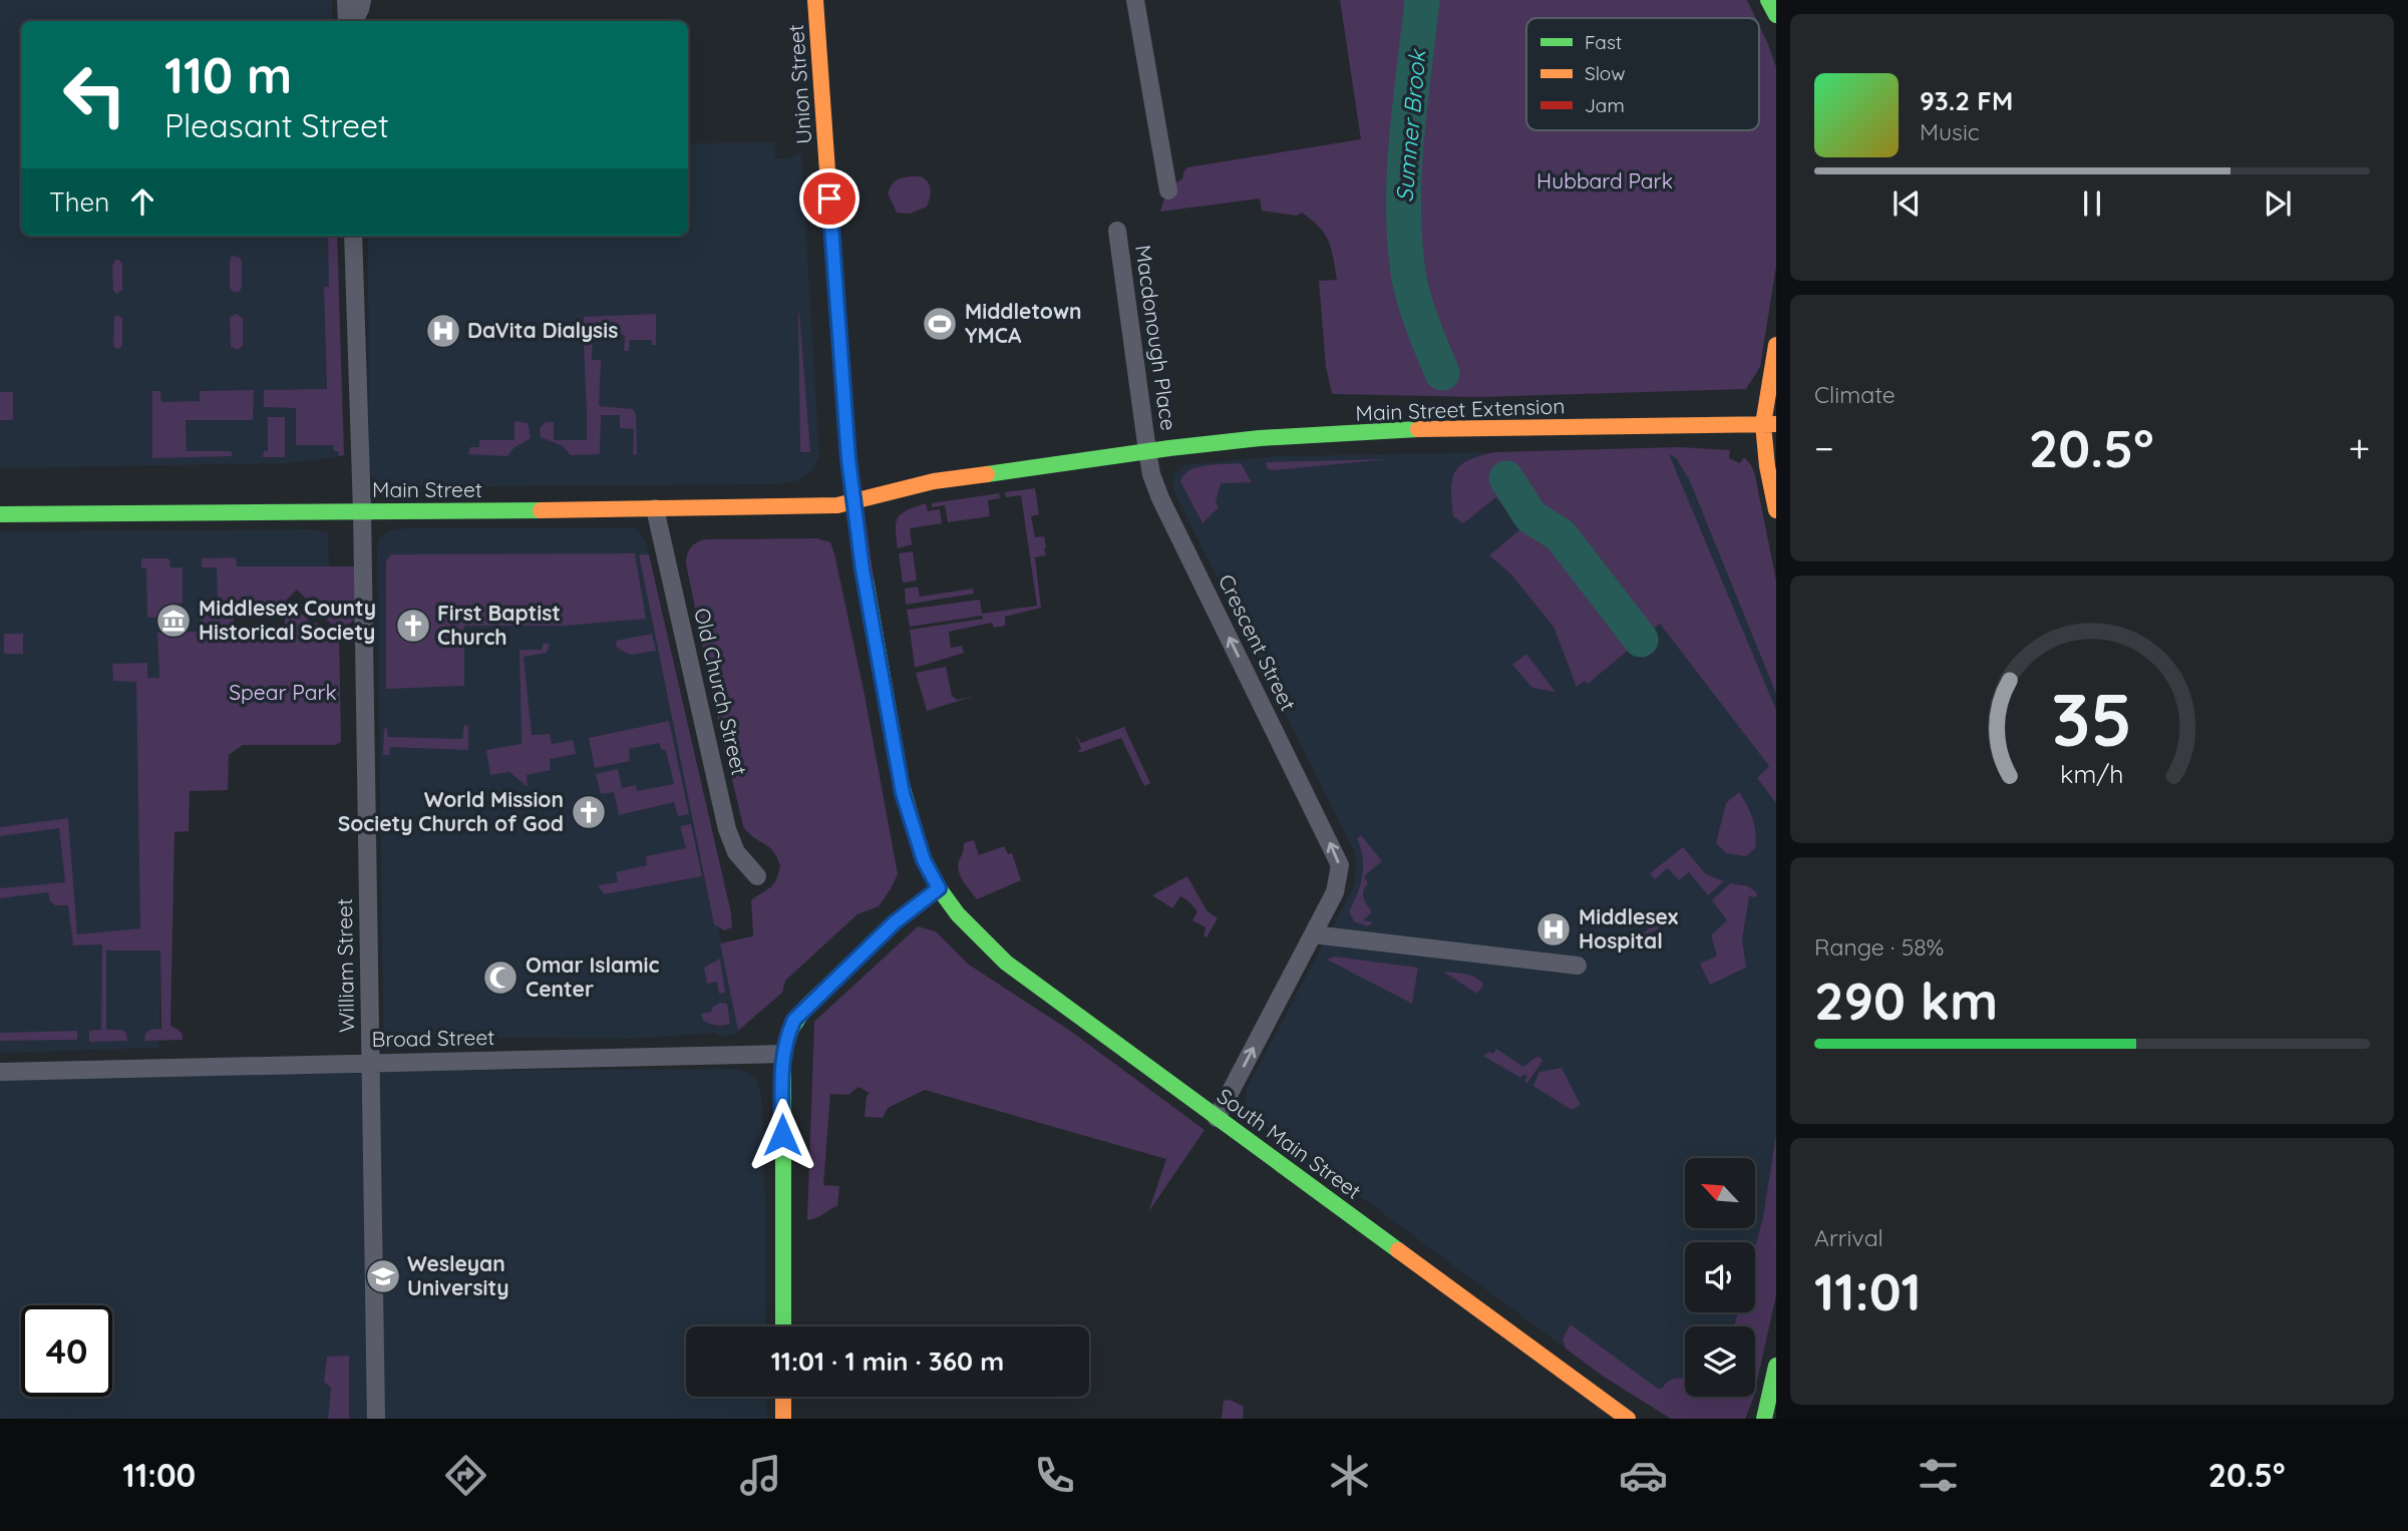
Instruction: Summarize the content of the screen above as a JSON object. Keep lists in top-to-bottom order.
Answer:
{
  "streets": {
    "main road": [
      "Union Street",
      "Main Street Extension",
      "Main Street",
      "South Main Street"
    ],
    "street": [
      "Macdonough Place",
      "Crescent Street",
      "Old Church Street",
      "William Street",
      "Broad Street"
    ]
  },
  "crossings": [
    ["Union Street", "Main Street"],
    ["Union Street", "South Main Street"],
    ["Macdonough Place", "Main Street Extension"],
    ["Macdonough Place", "Crescent Street"],
    ["Main Street Extension", "Crescent Street"],
    ["Main Street", "Old Church Street"],
    ["Main Street", "William Street"],
    ["Crescent Street", "South Main Street"],
    ["William Street", "Broad Street"]
  ],
  "one_way": ["Crescent Street"],
  "water": ["Sumner Brook"],
  "parks": ["Hubbard Park", "Spear Park"],
  "places": {
    "sports": ["Middletown YMCA"],
    "hospital": ["DaVita Dialysis", "Middlesex Hospital"],
    "museum": ["Middlesex County Historical Society"],
    "church": ["First Baptist Church", "World Mission Society Church of God"],
    "mosque": ["Omar Islamic Center"],
    "school or university": ["Wesleyan University"]
  },
  "legend": ["Fast", "Slow", "Jam"],
  "north": "top left",
  "page": {
    "turn": ["110 m", "Pleasant Street"],
    "song": ["93.2 FM", "Music"],
    "then": "Then",
    "tile": [
      "Climate",
      ["Range · 58%", "290 km"],
      ["Arrival", "11:01"]
    ],
    "heat": ["−", "20.5°", "+"],
    "limit": "40",
    "trip": "11:01 · 1 min · 360 m",
    "tabs": ["11:00", "20.5°"],
    "gauge": ["35", "km/h"]
  }
}
